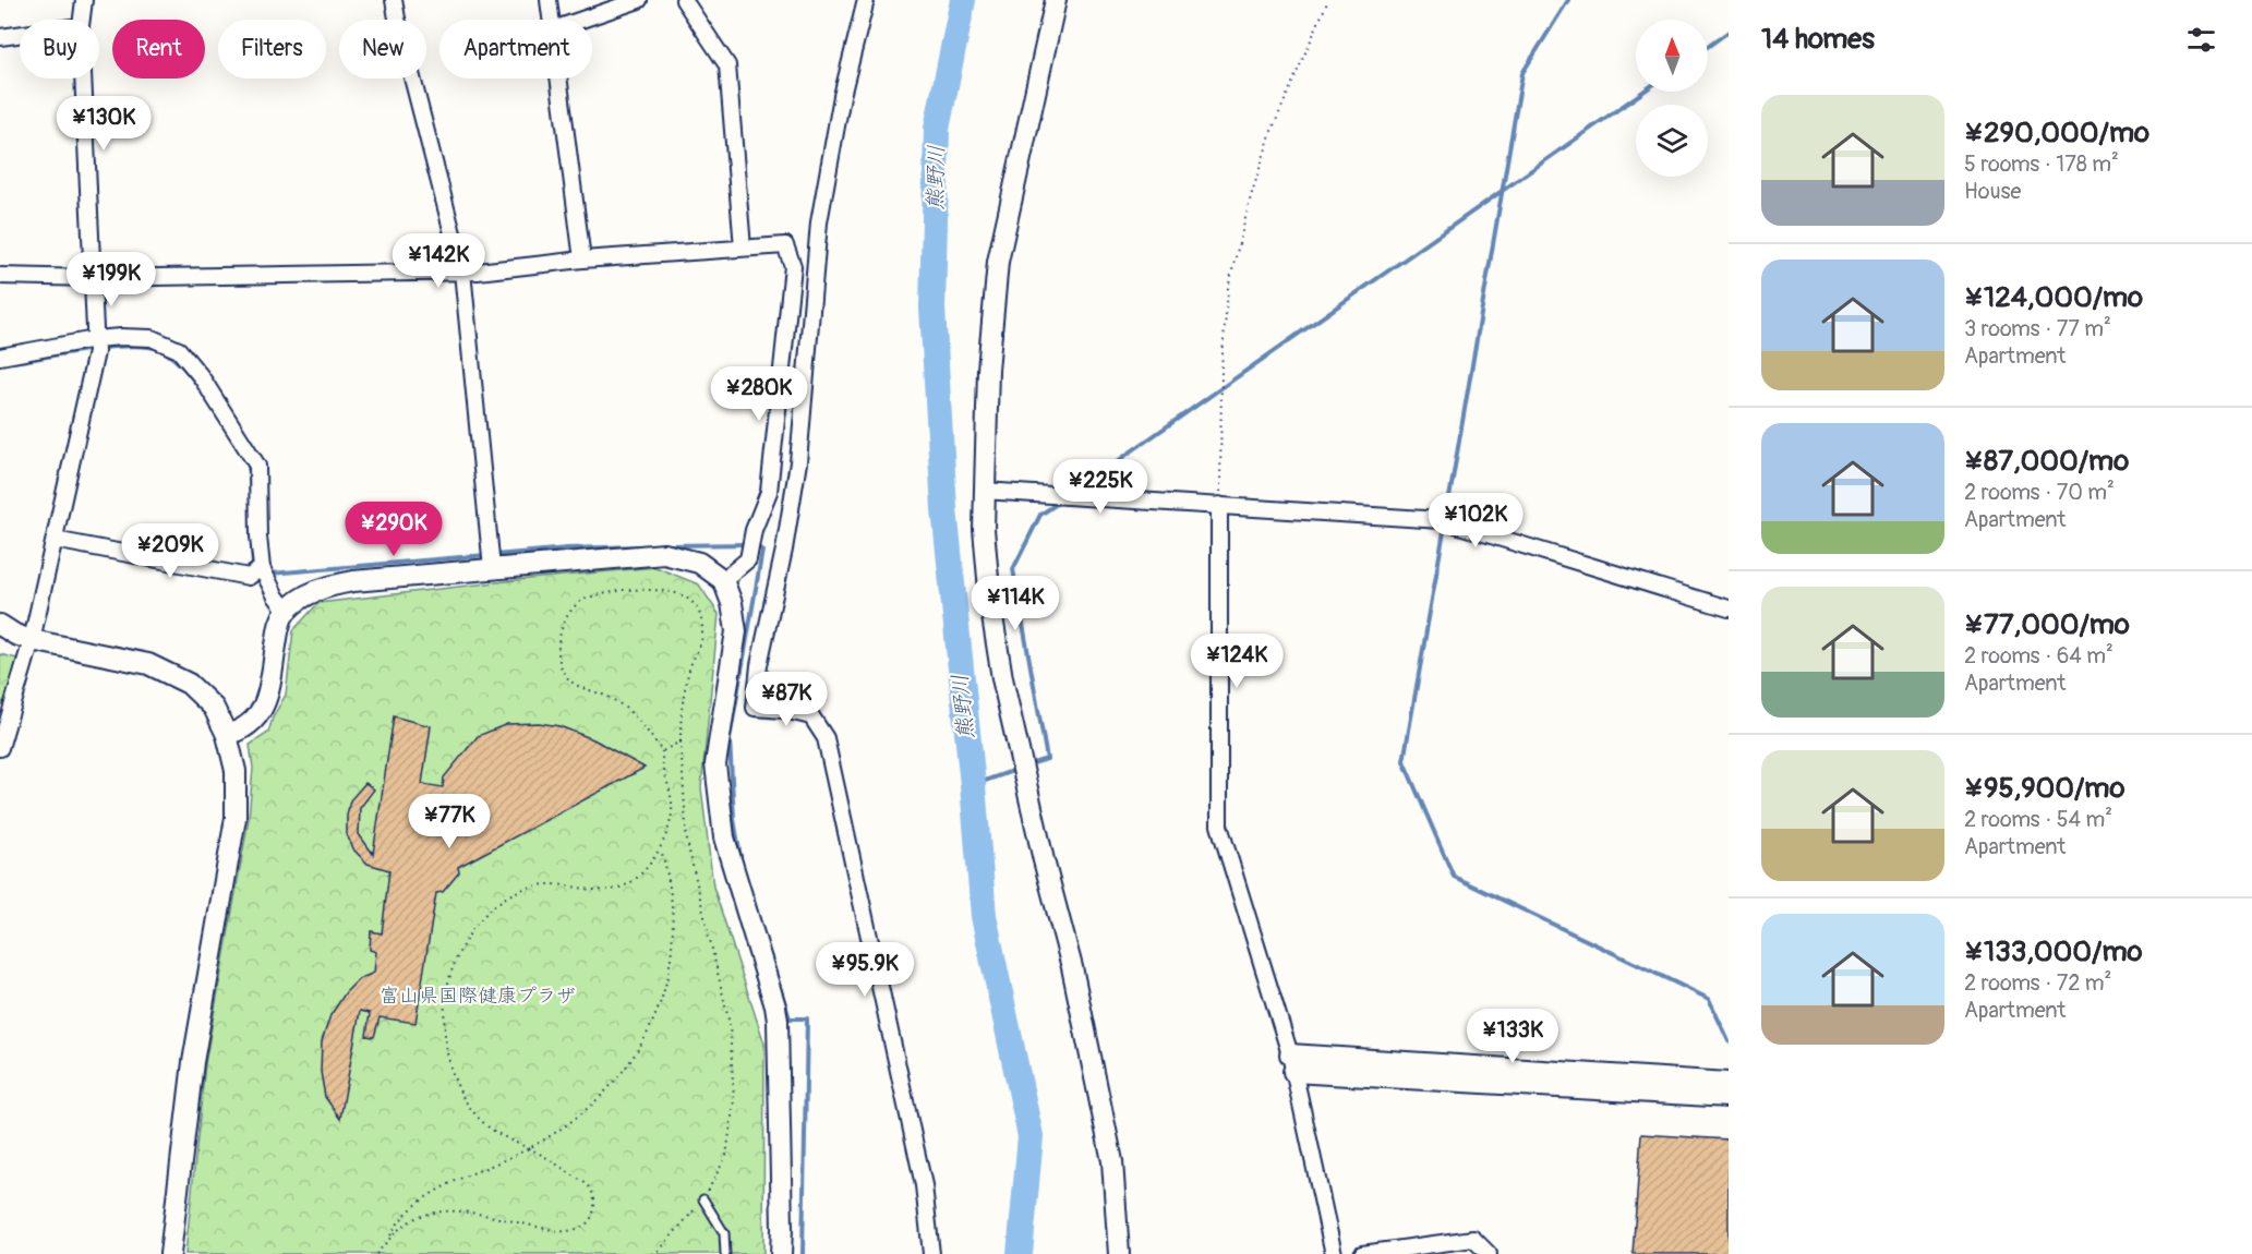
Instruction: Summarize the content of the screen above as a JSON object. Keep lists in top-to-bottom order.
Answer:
{
  "water": ["熊野川"],
  "parks": ["富山県国際健康プラザ"],
  "north": "top",
  "page": {
    "heading": "14 homes",
    "chip": [
      "Buy",
      "Rent",
      "Filters",
      "New",
      "Apartment"
    ],
    "list": [
      {
        "name": "¥290,000/mo",
        "note": "5 rooms · 178 m² · House"
      },
      {
        "name": "¥124,000/mo",
        "note": "3 rooms · 77 m² · Apartment"
      },
      {
        "name": "¥87,000/mo",
        "note": "2 rooms · 70 m² · Apartment"
      },
      {
        "name": "¥77,000/mo",
        "note": "2 rooms · 64 m² · Apartment"
      },
      {
        "name": "¥95,900/mo",
        "note": "2 rooms · 54 m² · Apartment"
      },
      {
        "name": "¥133,000/mo",
        "note": "2 rooms · 72 m² · Apartment"
      }
    ],
    "price": [
      "¥130K",
      "¥142K",
      "¥199K",
      "¥280K",
      "¥225K",
      "¥102K",
      "¥290K",
      "¥209K",
      "¥114K",
      "¥124K",
      "¥87K",
      "¥77K",
      "¥95.9K",
      "¥133K"
    ]
  }
}
